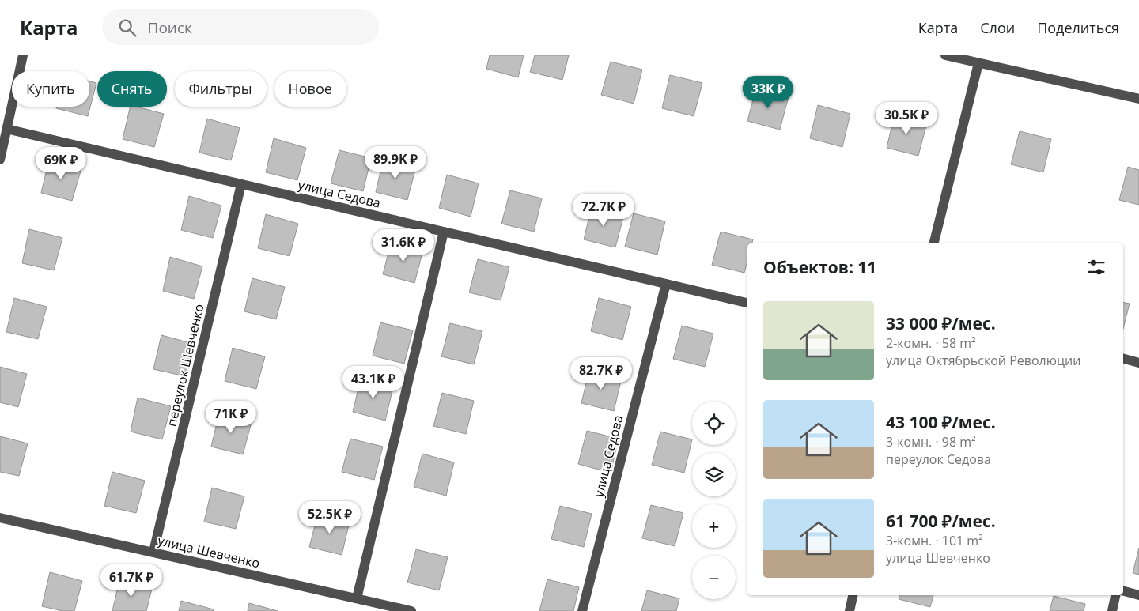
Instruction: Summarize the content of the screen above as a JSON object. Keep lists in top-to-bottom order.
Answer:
{
  "streets": {
    "street": ["улица Седова", "переулок Шевченко", "улица Шевченко"]
  },
  "crossings": [
    ["улица Седова", "переулок Шевченко"],
    ["переулок Шевченко", "улица Шевченко"]
  ],
  "page": {
    "header": "Карта",
    "search": "Поиск",
    "nav": ["Карта", "Слои", "Поделиться"],
    "chip": [
      "Купить",
      "Снять",
      "Фильтры",
      "Новое"
    ],
    "price": [
      "33K ₽",
      "30.5K ₽",
      "89.9K ₽",
      "69K ₽",
      "72.7K ₽",
      "31.6K ₽",
      "82.7K ₽",
      "43.1K ₽",
      "71K ₽",
      "52.5K ₽",
      "61.7K ₽"
    ],
    "heading": "Объектов: 11",
    "list": [
      {
        "name": "33 000 ₽/мес.",
        "note": "2-комн. · 58 m² · улица Октябрьской Революции"
      },
      {
        "name": "43 100 ₽/мес.",
        "note": "3-комн. · 98 m² · переулок Седова"
      },
      {
        "name": "61 700 ₽/мес.",
        "note": "3-комн. · 101 m² · улица Шевченко"
      }
    ],
    "map_buttons": ["+", "−"]
  }
}
